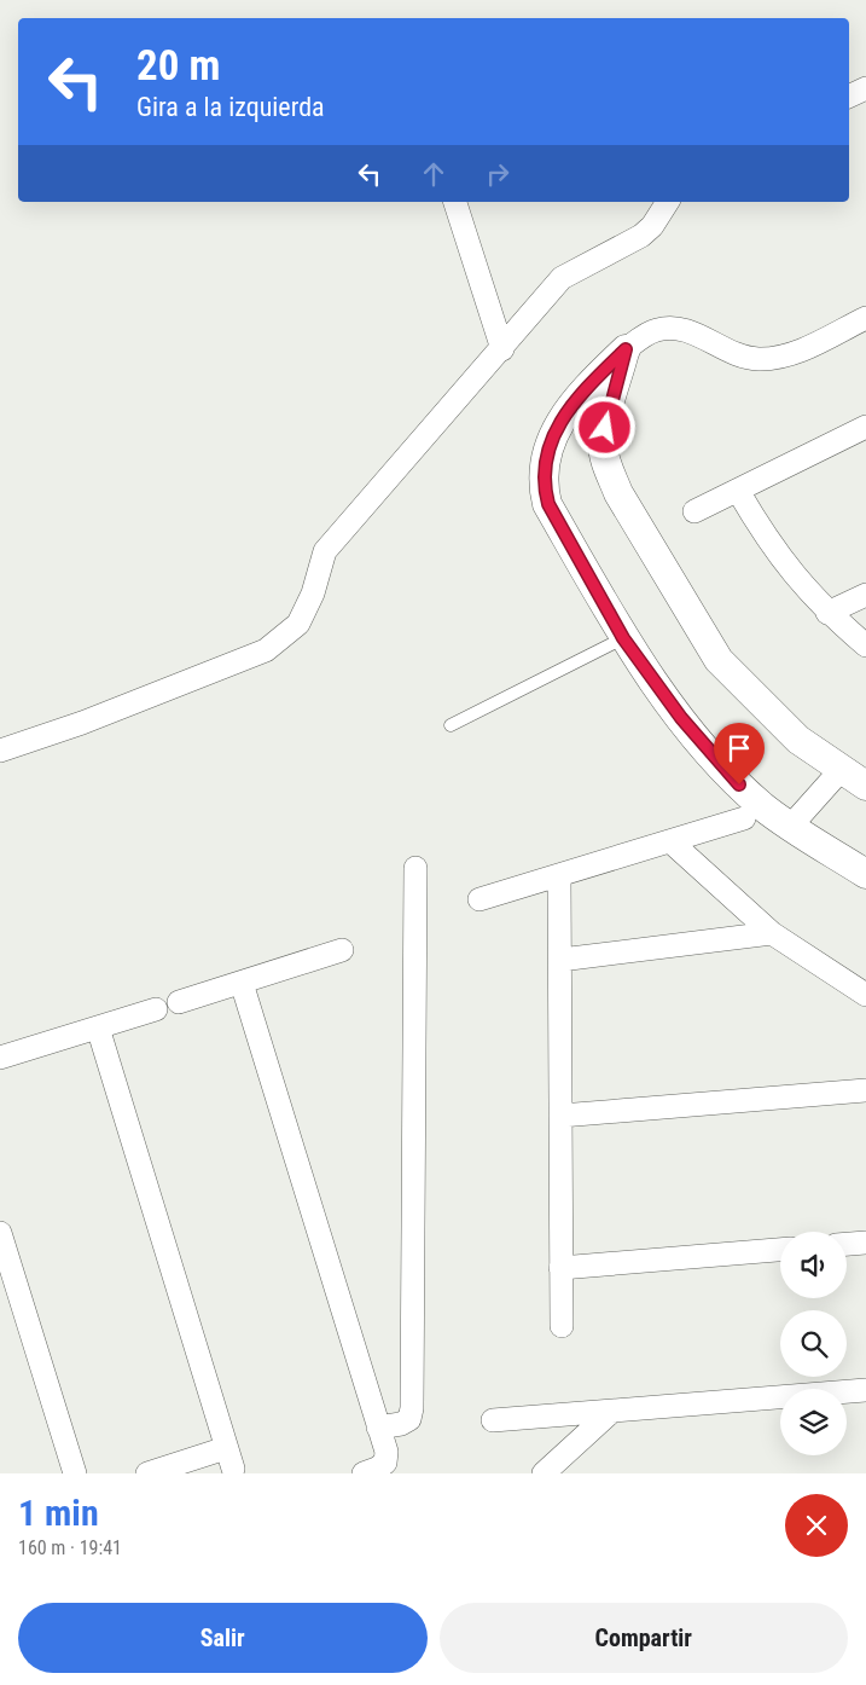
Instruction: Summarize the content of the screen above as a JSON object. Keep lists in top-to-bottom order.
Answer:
{
  "page": {
    "turn": ["20 m", "Gira a la izquierda"],
    "heading": ["1 min", "160 m · 19:41"],
    "buttons": ["Salir", "Compartir"]
  }
}
